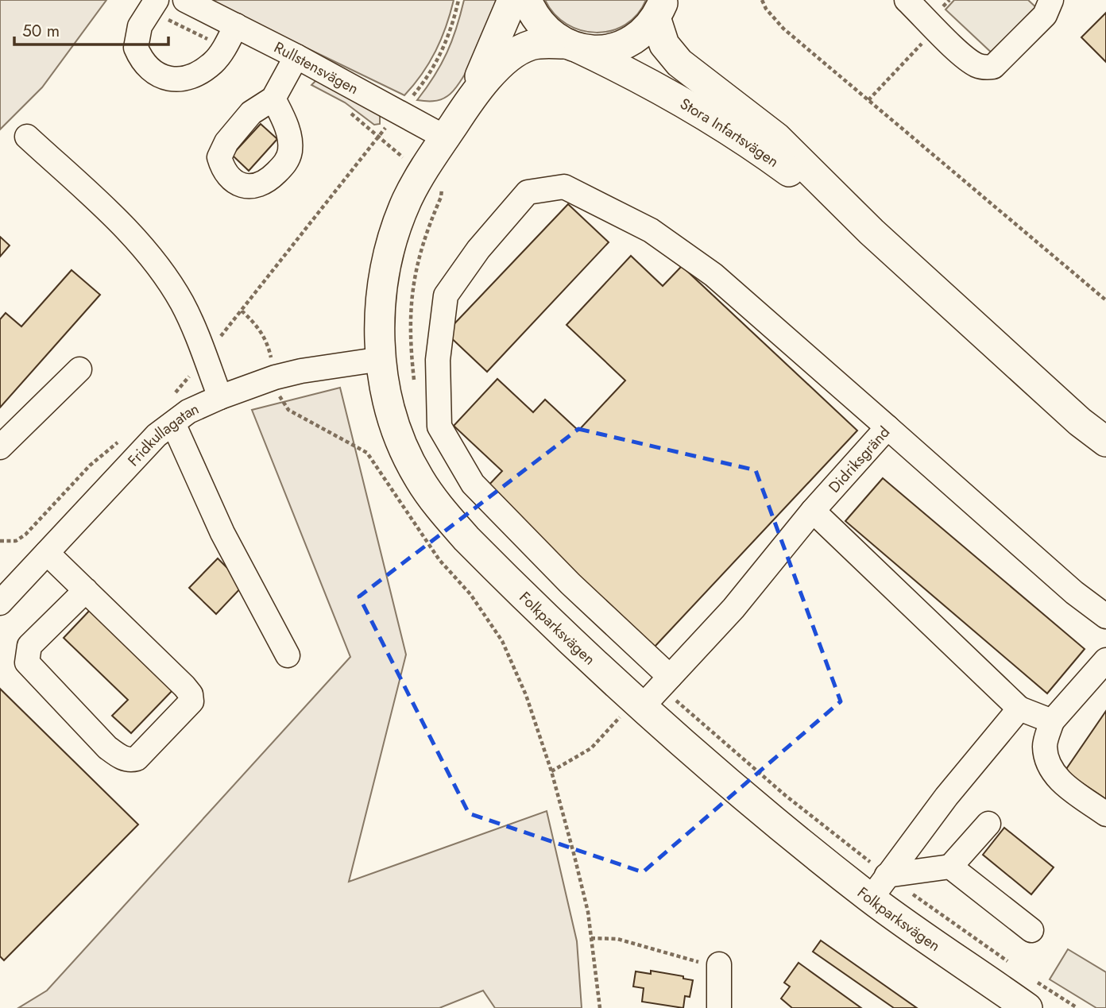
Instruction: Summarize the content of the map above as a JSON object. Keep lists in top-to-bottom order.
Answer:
{
  "streets": {
    "main road": ["Stora Infartsvägen", "Folkparksvägen"],
    "street": ["Rullstensvägen", "Fridkullagatan", "Didriksgränd"]
  },
  "crossings": [
    ["Rullstensvägen", "Folkparksvägen"],
    ["Stora Infartsvägen", "Folkparksvägen"],
    ["Fridkullagatan", "Folkparksvägen"],
    ["Didriksgränd", "Folkparksvägen"]
  ],
  "scale_bar": "50 m"
}
